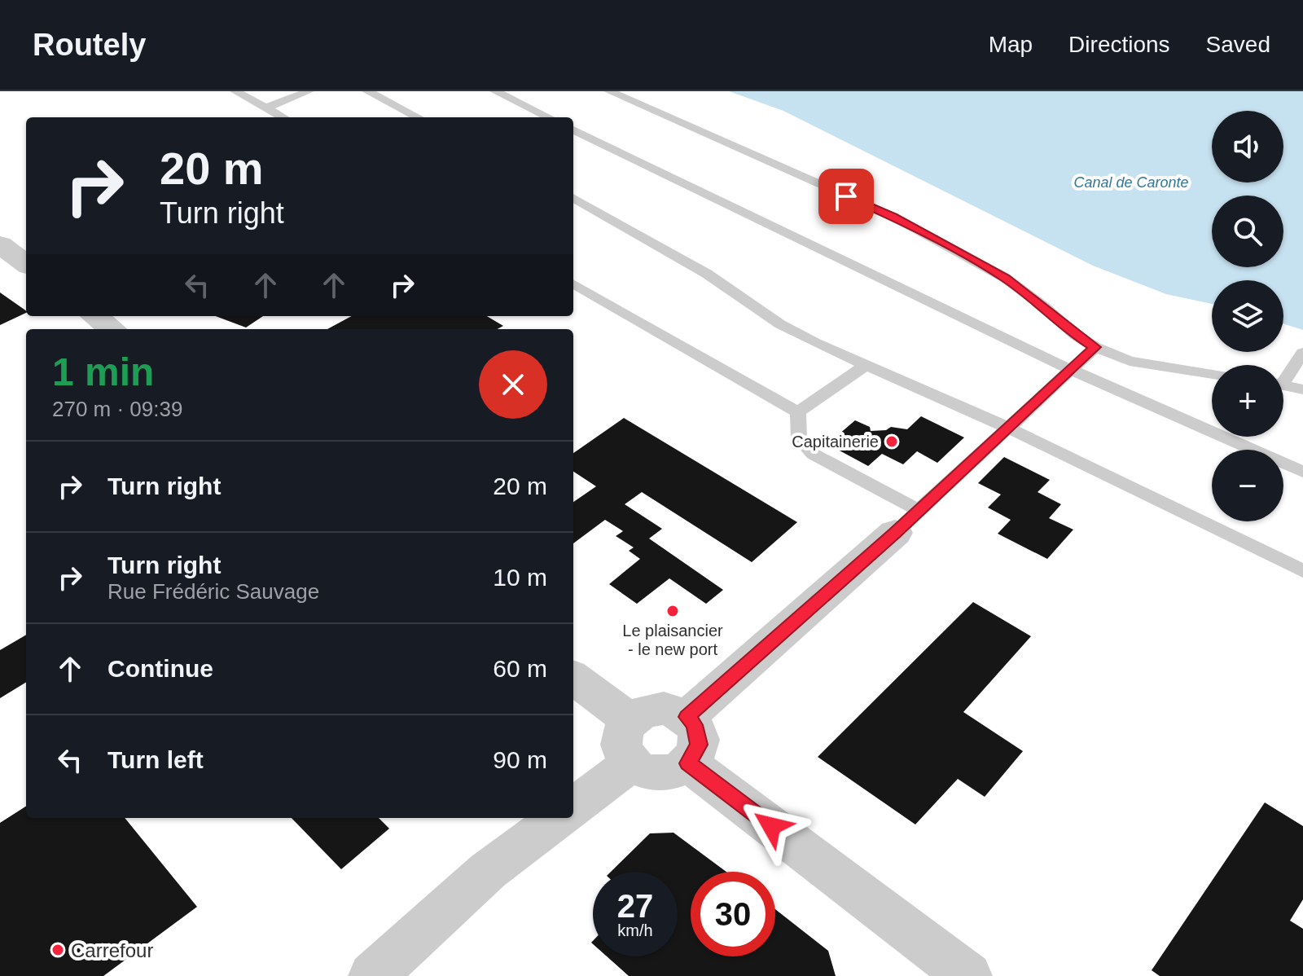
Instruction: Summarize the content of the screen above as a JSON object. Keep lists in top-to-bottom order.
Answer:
{
  "water": ["Canal de Caronte"],
  "places": ["Capitainerie", "Le plaisancier - le new port", "Carrefour"],
  "page": {
    "header": "Routely",
    "nav": ["Map", "Directions", "Saved"],
    "map_buttons": ["+", "−"],
    "turn": ["20 m", "Turn right"],
    "heading": ["1 min", "270 m · 09:39"],
    "list": [
      {
        "name": "Turn right",
        "value": "20 m"
      },
      {
        "name": "Turn right",
        "note": "Rue Frédéric Sauvage",
        "value": "10 m"
      },
      {
        "name": "Continue",
        "value": "60 m"
      },
      {
        "name": "Turn left",
        "value": "90 m"
      }
    ],
    "speed": "27 km/h",
    "limit": "30"
  }
}
